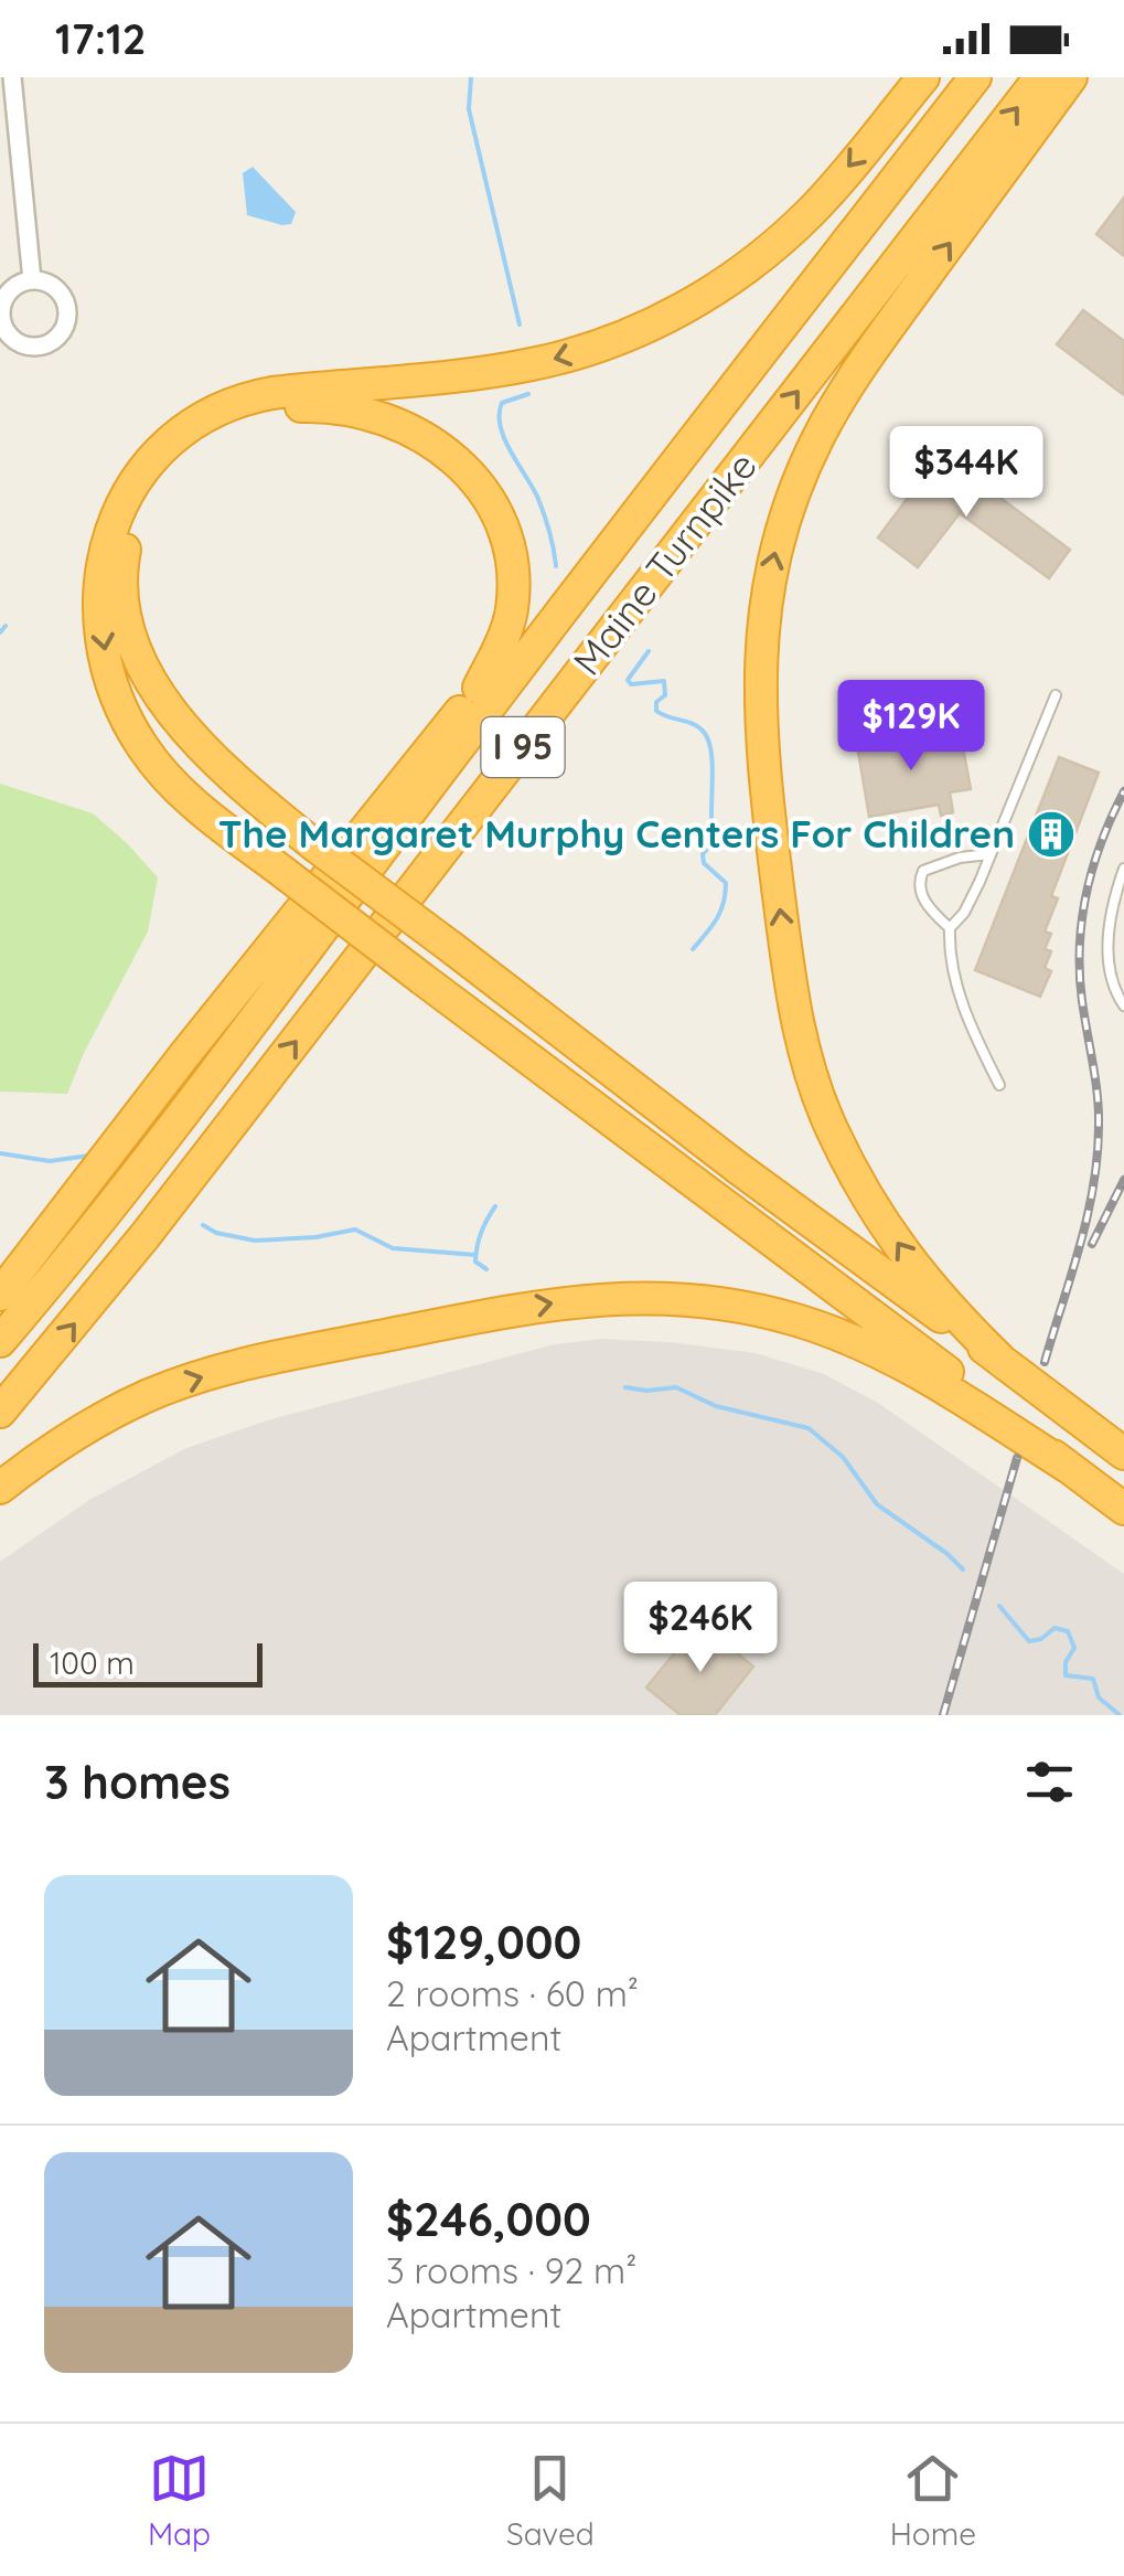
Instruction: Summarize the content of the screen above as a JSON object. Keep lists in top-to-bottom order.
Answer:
{
  "streets": {
    "highway": ["Maine Turnpike", "I 95"]
  },
  "places": {
    "building": ["The Margaret Murphy Centers For Children"]
  },
  "scale_bar": "100 m",
  "page": {
    "status": "17:12",
    "price": ["$344K", "$129K", "$246K"],
    "scale": "100 m",
    "heading": "3 homes",
    "list": [
      {
        "name": "$129,000",
        "note": "2 rooms · 60 m² · Apartment"
      },
      {
        "name": "$246,000",
        "note": "3 rooms · 92 m² · Apartment"
      }
    ],
    "tabs": ["Map", "Saved", "Home"]
  }
}
